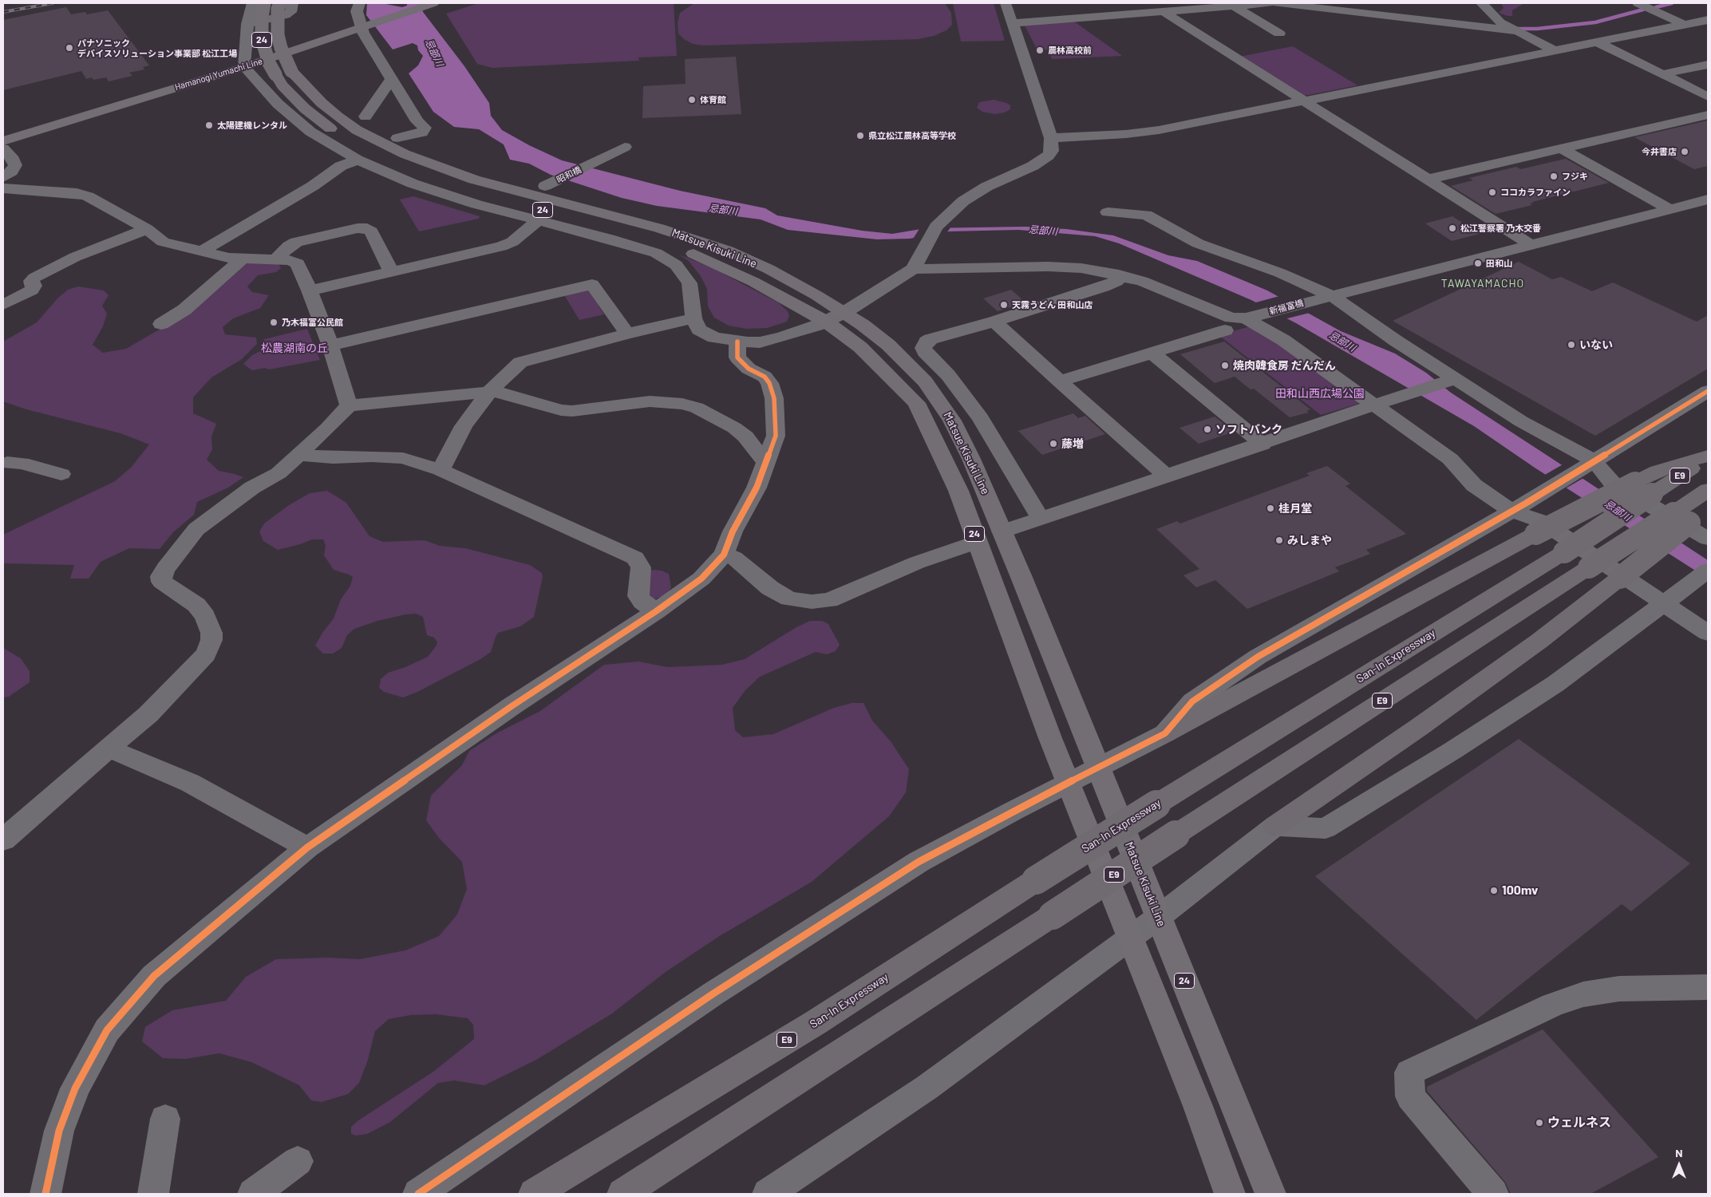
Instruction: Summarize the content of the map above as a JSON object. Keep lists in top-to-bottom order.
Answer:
{
  "streets": {
    "highway": ["E9", "San-In Expressway"],
    "main road": ["24", "Hamanogi Yumachi Line", "Matsue Kisuki Line"],
    "street": ["昭和橋", "新福富橋"]
  },
  "districts": ["TAWAYAMACHO"],
  "water": ["忌部川"],
  "parks": ["松農湖南の丘", "田和山西広場公園"],
  "places": [
    "パナソニック デバイスソリューション事業部 松江工場",
    "農林高校前",
    "体育館",
    "太陽建機レンタル",
    "県立松江農林高等学校",
    "今井書店",
    "フジキ",
    "ココカラファイン",
    "松江警察署 乃木交番",
    "田和山",
    "天霧うどん 田和山店",
    "乃木福富公民館",
    "いない",
    "焼肉韓食房 だんだん",
    "ソフトバンク",
    "藤増",
    "桂月堂",
    "みしまや",
    "100mv",
    "ウェルネス"
  ],
  "north": "top"
}
